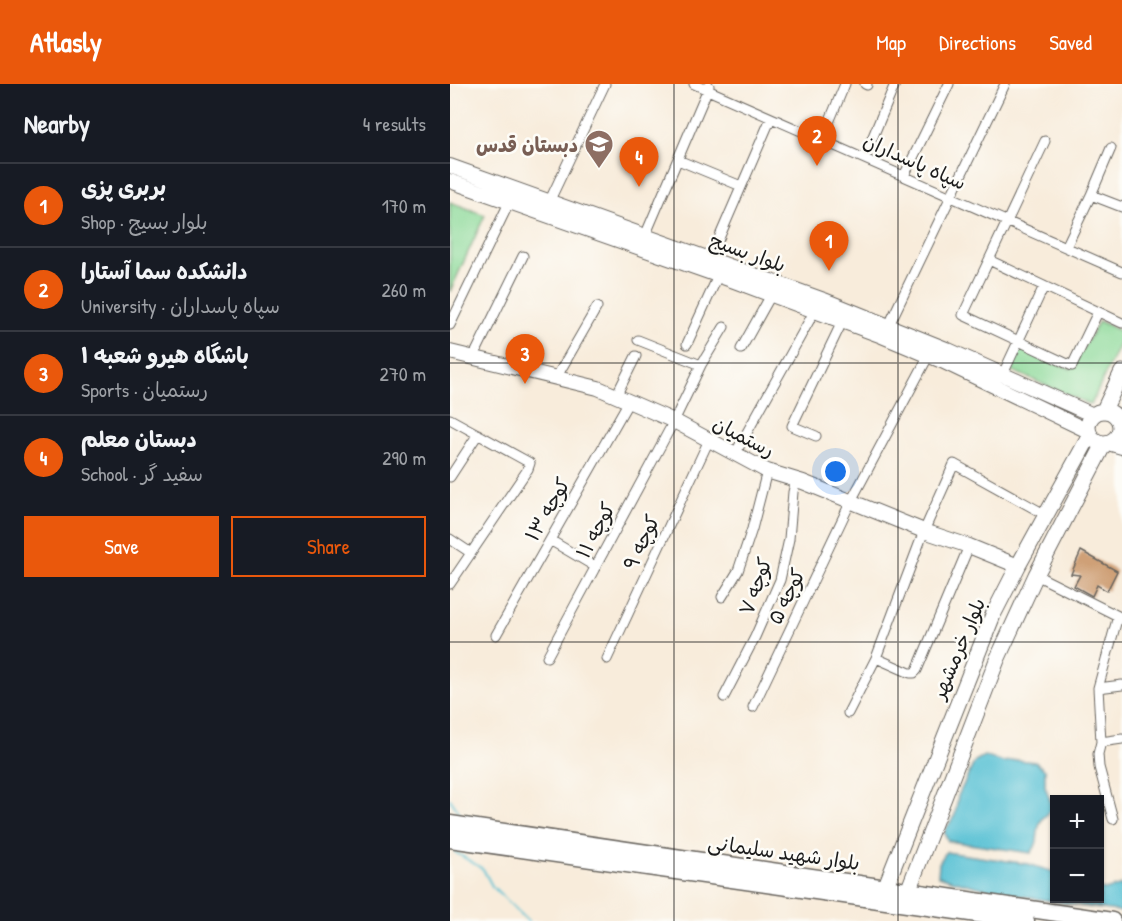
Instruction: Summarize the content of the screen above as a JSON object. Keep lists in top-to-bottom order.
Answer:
{
  "streets": {
    "highway": ["بلوار شهید سلیمانی"],
    "main road": ["بلوار بسیج", "رستمیان", "بلوار خرمشهر"],
    "street": [
      "سپاه پاسداران",
      "کوچه ۱۳",
      "کوچه ۱۱",
      "کوچه ۹",
      "کوچه ۷",
      "کوچه ۵"
    ]
  },
  "crossings": [
    ["بلوار بسیج", "کوچه ۵"],
    ["بلوار بسیج", "بلوار خرمشهر"],
    ["رستمیان", "کوچه ۱۳"],
    ["رستمیان", "کوچه ۱۱"],
    ["رستمیان", "کوچه ۹"],
    ["رستمیان", "کوچه ۷"],
    ["رستمیان", "کوچه ۵"],
    ["رستمیان", "بلوار خرمشهر"],
    ["بلوار خرمشهر", "بلوار شهید سلیمانی"]
  ],
  "places": {
    "school or university": ["دبستان قدس"]
  },
  "page": {
    "header": "Atlasly",
    "nav": ["Map", "Directions", "Saved"],
    "heading": ["Nearby", "4 results"],
    "pins": [
      "2",
      "4",
      "1",
      "3"
    ],
    "list": [
      {
        "mark": "1",
        "name": "بربری پزی",
        "note": "Shop · بلوار بسیج",
        "value": "170 m"
      },
      {
        "mark": "2",
        "name": "دانشکده سما آستارا",
        "note": "University · سپاه پاسداران",
        "value": "260 m"
      },
      {
        "mark": "3",
        "name": "باشگاه هیرو شعبه ۱",
        "note": "Sports · رستمیان",
        "value": "270 m"
      },
      {
        "mark": "4",
        "name": "دبستان معلم",
        "note": "School · سفید گر",
        "value": "290 m"
      }
    ],
    "buttons": ["Save", "Share"],
    "map_buttons": ["+", "−"]
  }
}
